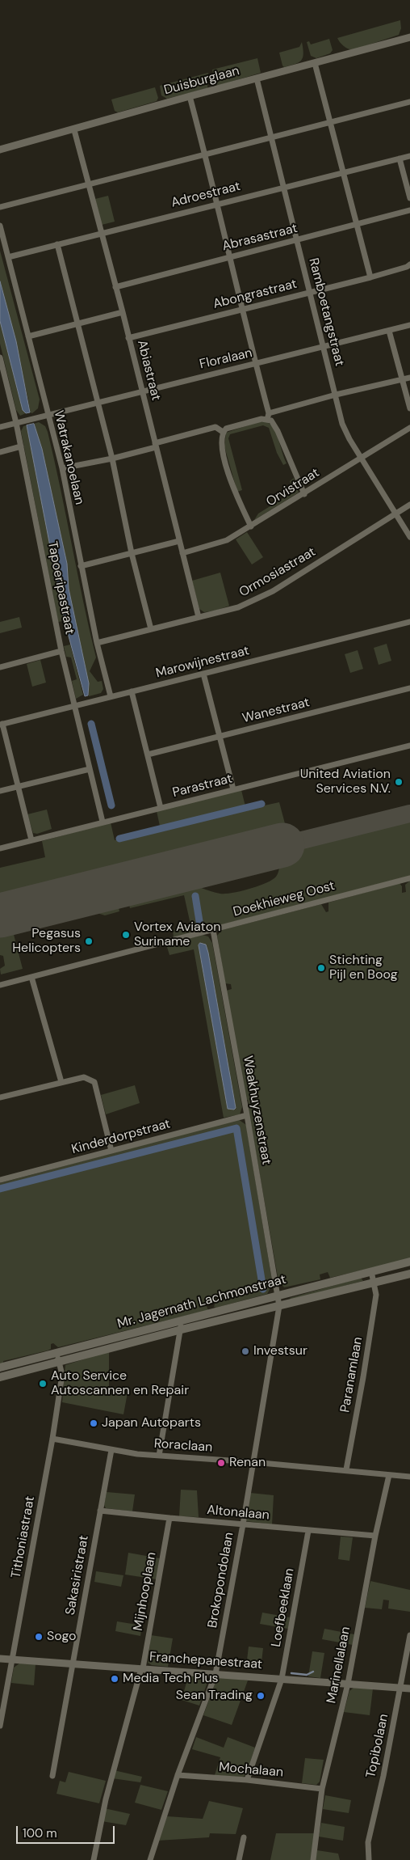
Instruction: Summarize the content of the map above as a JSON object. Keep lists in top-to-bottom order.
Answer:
{
  "streets": {
    "main road": ["Mr. Jagernath Lachmonstraat"],
    "street": [
      "Duisburglaan",
      "Adroestraat",
      "Abrasastraat",
      "Abongrastraat",
      "Ramboetangstraat",
      "Floralaan",
      "Abiastraat",
      "Watrakanoelaan",
      "Orvistraat",
      "Ormosiastraat",
      "Tapoeripastraat",
      "Marowijnestraat",
      "Wanestraat",
      "Parastraat",
      "Doekhieweg Oost",
      "Waakhuyzenstraat",
      "Kinderdorpstraat",
      "Paranamlaan",
      "Roraclaan",
      "Altonalaan",
      "Tithoniastraat",
      "Sakasiristraat",
      "Brokopondolaan",
      "Mijnhooplaan",
      "Loefbeeklaan",
      "Franchepanestraat",
      "Marinellalaan",
      "Topibolaan",
      "Mochalaan"
    ]
  },
  "crossings": [
    ["Duisburglaan", "Ramboetangstraat"],
    ["Duisburglaan", "Abiastraat"],
    ["Adroestraat", "Ramboetangstraat"],
    ["Adroestraat", "Abiastraat"],
    ["Adroestraat", "Watrakanoelaan"],
    ["Abrasastraat", "Ramboetangstraat"],
    ["Abrasastraat", "Abiastraat"],
    ["Abongrastraat", "Ramboetangstraat"],
    ["Abongrastraat", "Abiastraat"],
    ["Ramboetangstraat", "Floralaan"],
    ["Ramboetangstraat", "Orvistraat"],
    ["Ramboetangstraat", "Ormosiastraat"],
    ["Floralaan", "Abiastraat"],
    ["Floralaan", "Watrakanoelaan"],
    ["Floralaan", "Tapoeripastraat"],
    ["Abiastraat", "Orvistraat"],
    ["Abiastraat", "Ormosiastraat"],
    ["Watrakanoelaan", "Ormosiastraat"],
    ["Watrakanoelaan", "Marowijnestraat"],
    ["Tapoeripastraat", "Marowijnestraat"],
    ["Tapoeripastraat", "Parastraat"],
    ["Doekhieweg Oost", "Waakhuyzenstraat"],
    ["Waakhuyzenstraat", "Kinderdorpstraat"],
    ["Waakhuyzenstraat", "Mr. Jagernath Lachmonstraat"],
    ["Waakhuyzenstraat", "Brokopondolaan"],
    ["Mr. Jagernath Lachmonstraat", "Paranamlaan"],
    ["Mr. Jagernath Lachmonstraat", "Tithoniastraat"],
    ["Mr. Jagernath Lachmonstraat", "Brokopondolaan"],
    ["Paranamlaan", "Roraclaan"],
    ["Roraclaan", "Tithoniastraat"],
    ["Roraclaan", "Sakasiristraat"],
    ["Roraclaan", "Brokopondolaan"],
    ["Roraclaan", "Marinellalaan"],
    ["Altonalaan", "Sakasiristraat"],
    ["Altonalaan", "Brokopondolaan"],
    ["Altonalaan", "Mijnhooplaan"],
    ["Altonalaan", "Loefbeeklaan"],
    ["Altonalaan", "Marinellalaan"],
    ["Tithoniastraat", "Franchepanestraat"],
    ["Sakasiristraat", "Franchepanestraat"],
    ["Brokopondolaan", "Franchepanestraat"],
    ["Brokopondolaan", "Mochalaan"],
    ["Mijnhooplaan", "Franchepanestraat"],
    ["Loefbeeklaan", "Franchepanestraat"],
    ["Loefbeeklaan", "Mochalaan"],
    ["Franchepanestraat", "Marinellalaan"],
    ["Franchepanestraat", "Topibolaan"],
    ["Marinellalaan", "Mochalaan"]
  ],
  "places": [
    "United Aviation Services N.V.",
    "Vortex Aviaton Suriname",
    "Pegasus Helicopters",
    "Stichting Pijl en Boog",
    "Investsur",
    "Auto Service Autoscannen en Repair",
    "Japan Autoparts",
    "Renan",
    "Sogo",
    "Media Tech Plus",
    "Sean Trading"
  ],
  "scale_bar": "100 m"
}
